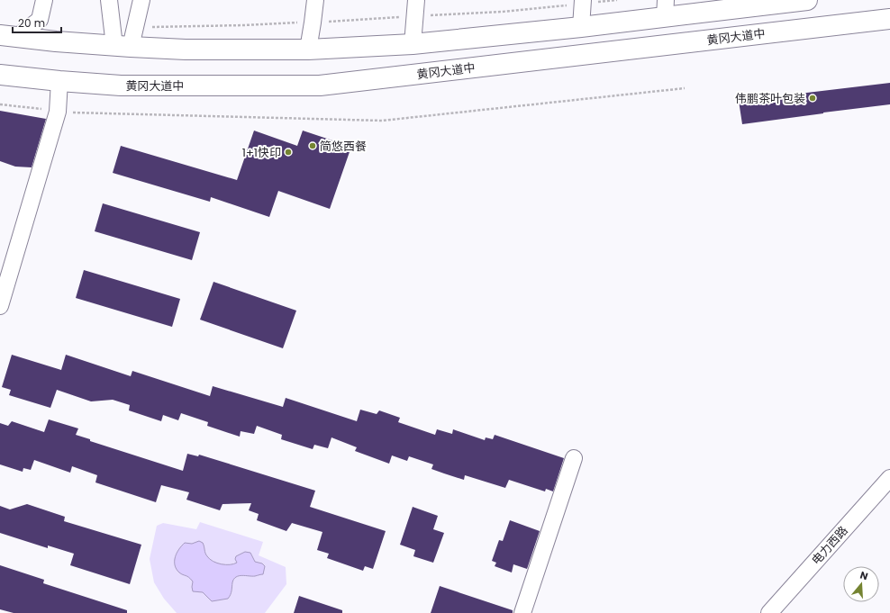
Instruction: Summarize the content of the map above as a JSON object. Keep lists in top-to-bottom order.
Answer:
{
  "streets": {
    "main road": ["黄冈大道中"],
    "street": ["电力西路"]
  },
  "places": ["伟鹏茶叶包装", "简悠西餐", "1+1快印"],
  "scale_bar": "20 m",
  "north": "top"
}
